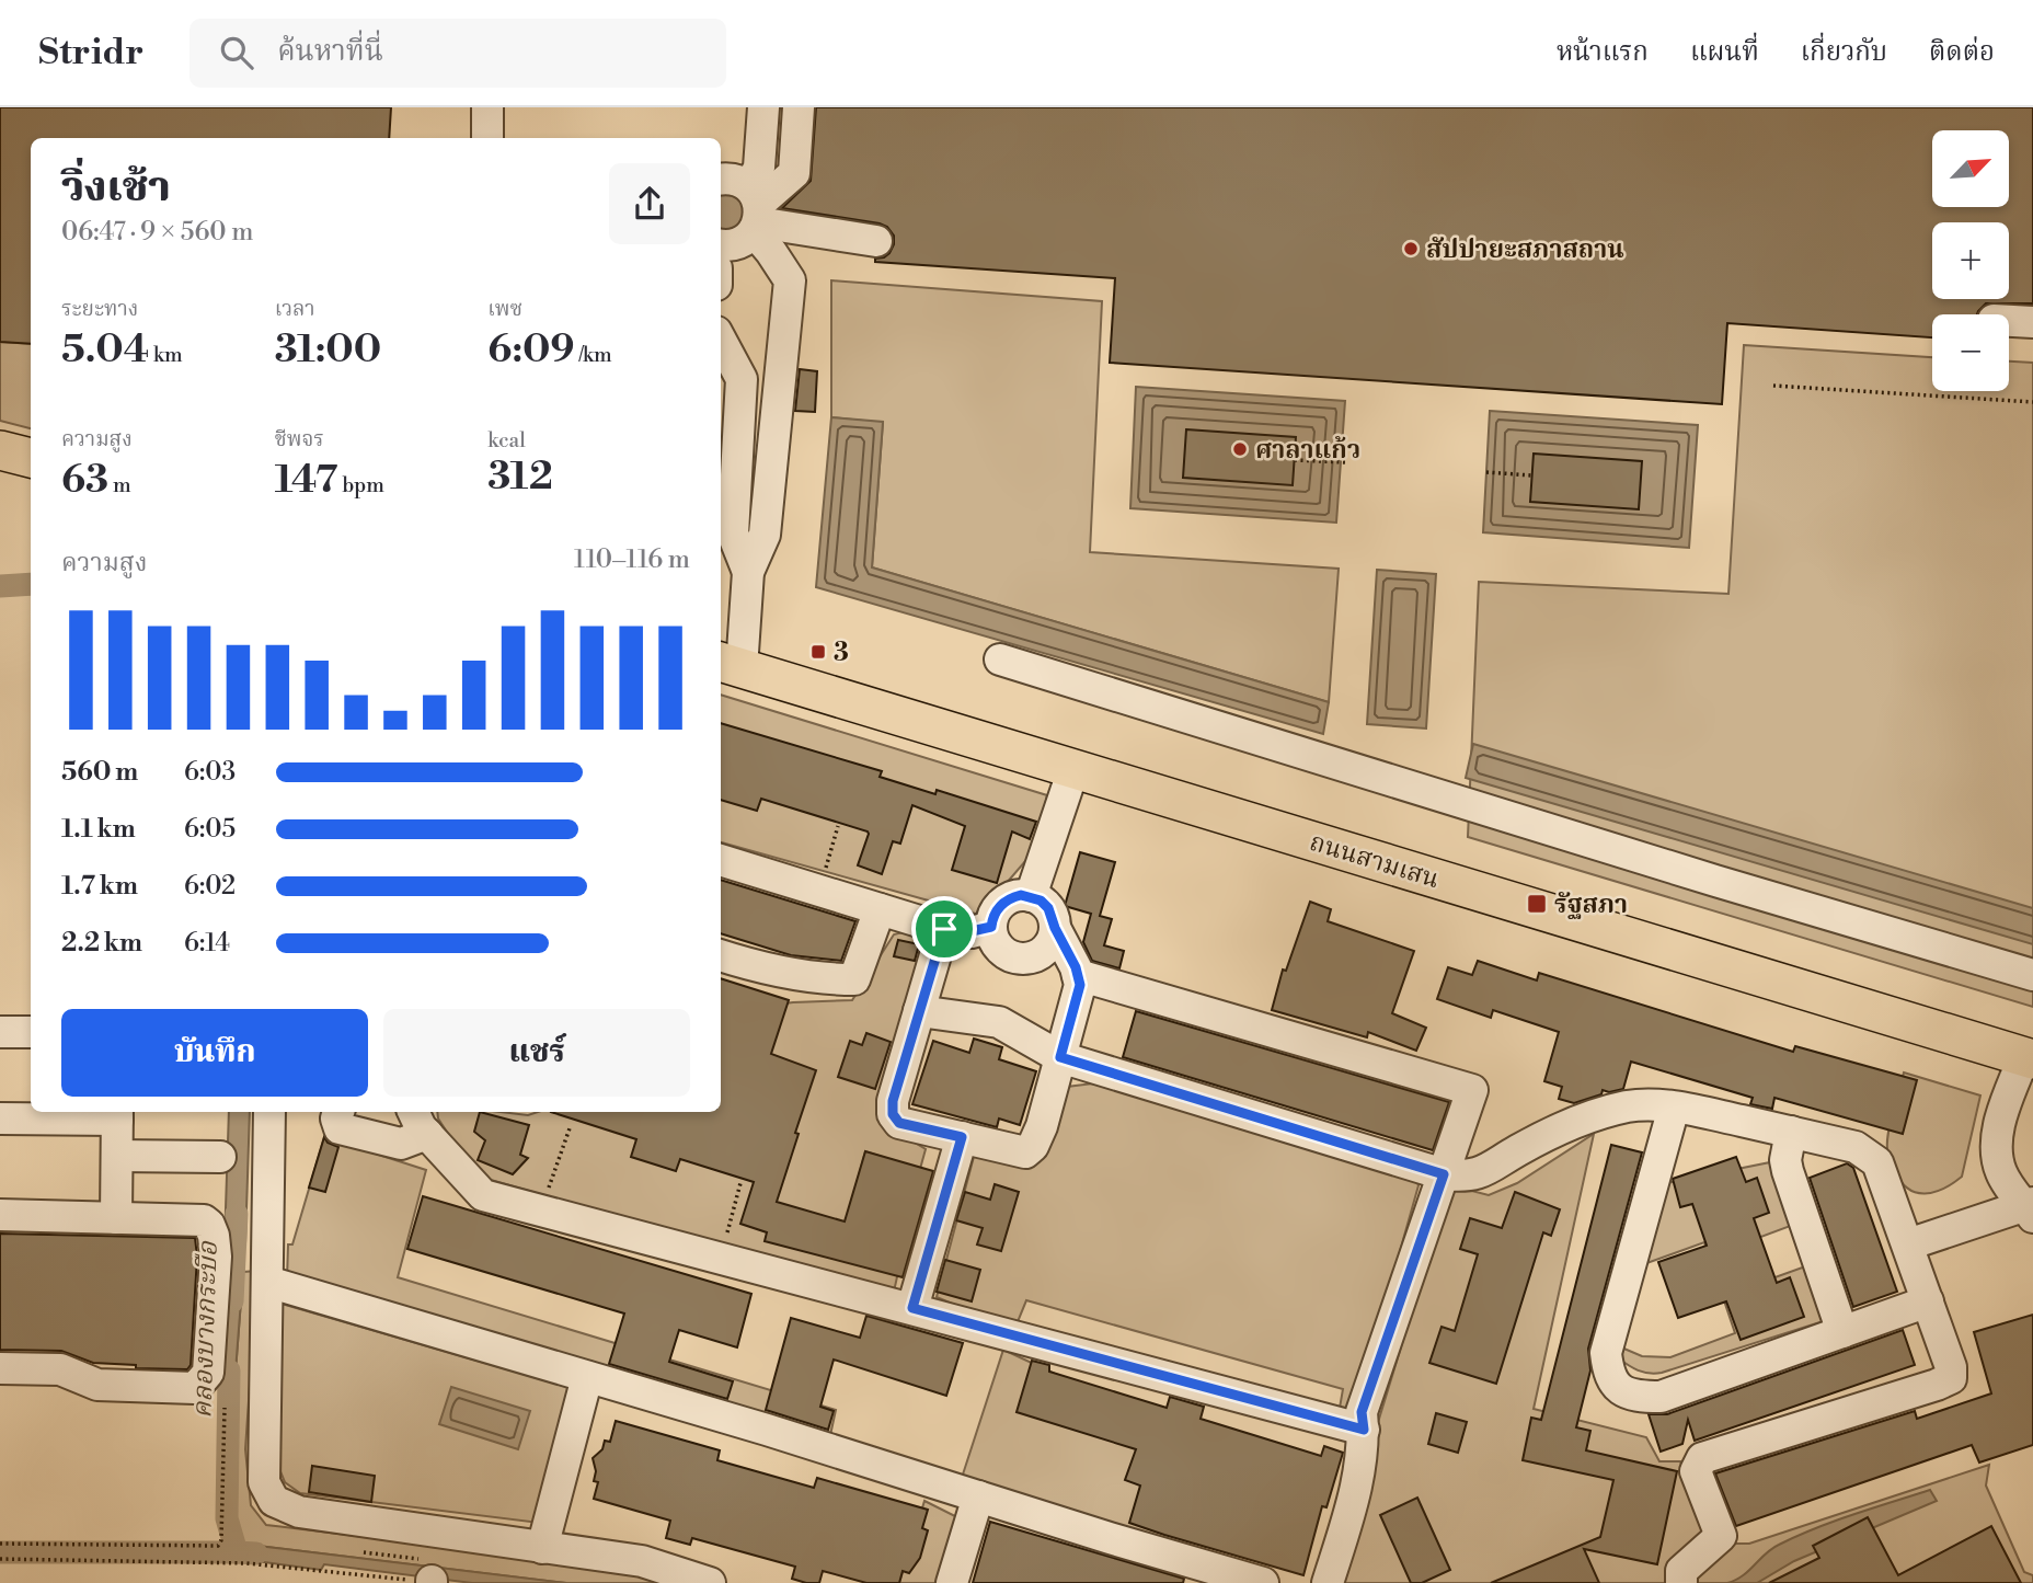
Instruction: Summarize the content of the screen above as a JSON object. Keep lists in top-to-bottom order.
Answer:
{
  "streets": {
    "main road": ["ถนนสามเสน"]
  },
  "water": ["คลองบางกระบือ"],
  "places": {
    "other": ["สัปปายะสภาสถาน", "ศาลาแก้ว"],
    "transit": ["3", "รัฐสภา"]
  },
  "north": "top right",
  "page": {
    "header": "Stridr",
    "search": "ค้นหาที่นี่",
    "nav": [
      "หน้าแรก",
      "แผนที่",
      "เกี่ยวกับ",
      "ติดต่อ"
    ],
    "map_buttons": ["+", "−"],
    "heading": ["วิ่งเช้า", "06:47 · 9 × 560 m"],
    "stats": [
      ["ระยะทาง", "5.04 km"],
      ["เวลา", "31:00"],
      ["เพซ", "6:09 /km"],
      ["ความสูง", "63 m"],
      ["ชีพจร", "147 bpm"],
      ["kcal", "312"]
    ],
    "chart": ["ความสูง", "110–116 m"],
    "list": [
      {
        "name": "560 m",
        "note": "6:03"
      },
      {
        "name": "1.1 km",
        "note": "6:05"
      },
      {
        "name": "1.7 km",
        "note": "6:02"
      },
      {
        "name": "2.2 km",
        "note": "6:14"
      }
    ],
    "buttons": ["บันทึก", "แชร์"]
  }
}
